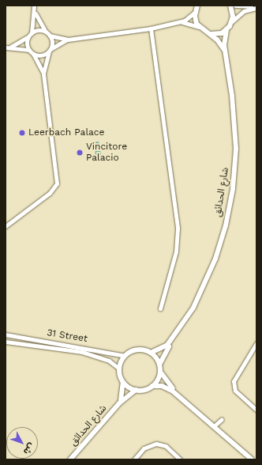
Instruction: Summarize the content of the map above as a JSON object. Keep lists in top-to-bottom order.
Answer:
{
  "streets": {
    "street": ["شارع الحدائق", "31 Street"]
  },
  "crossings": [
    ["شارع الحدائق", "31 Street"]
  ],
  "places": ["Leerbach Palace", "Vincitore Palacio"],
  "north": "bottom right"
}
